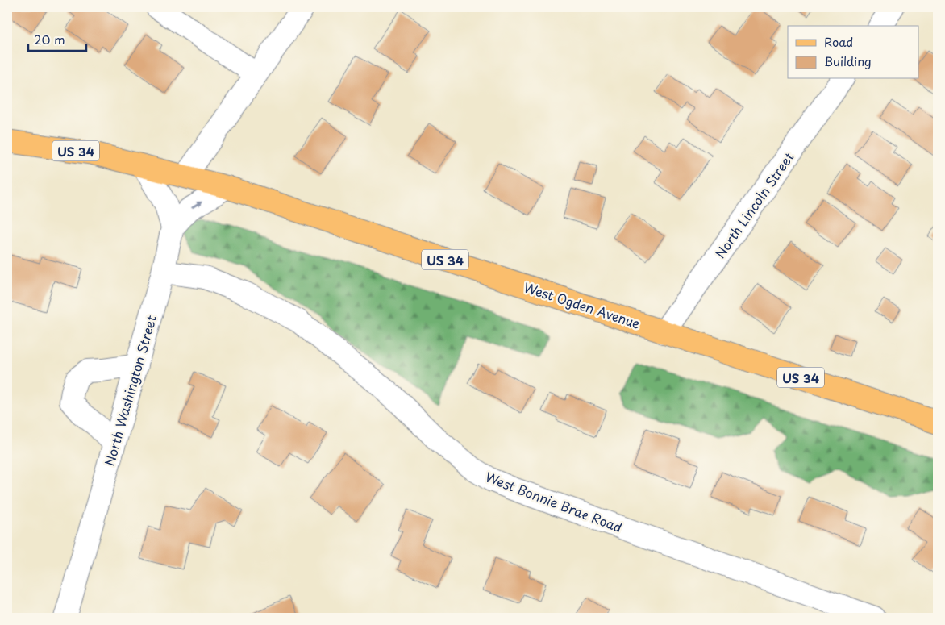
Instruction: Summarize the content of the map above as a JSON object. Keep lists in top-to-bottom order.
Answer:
{
  "streets": {
    "main road": ["US 34", "West Ogden Avenue"],
    "street": ["North Lincoln Street", "North Washington Street", "West Bonnie Brae Road"]
  },
  "crossings": [
    ["US 34", "West Ogden Avenue"],
    ["US 34", "North Washington Street"],
    ["North Lincoln Street", "West Ogden Avenue"],
    ["West Ogden Avenue", "North Washington Street"],
    ["North Washington Street", "West Bonnie Brae Road"]
  ],
  "legend": ["Road", "Building"],
  "scale_bar": "20 m"
}
